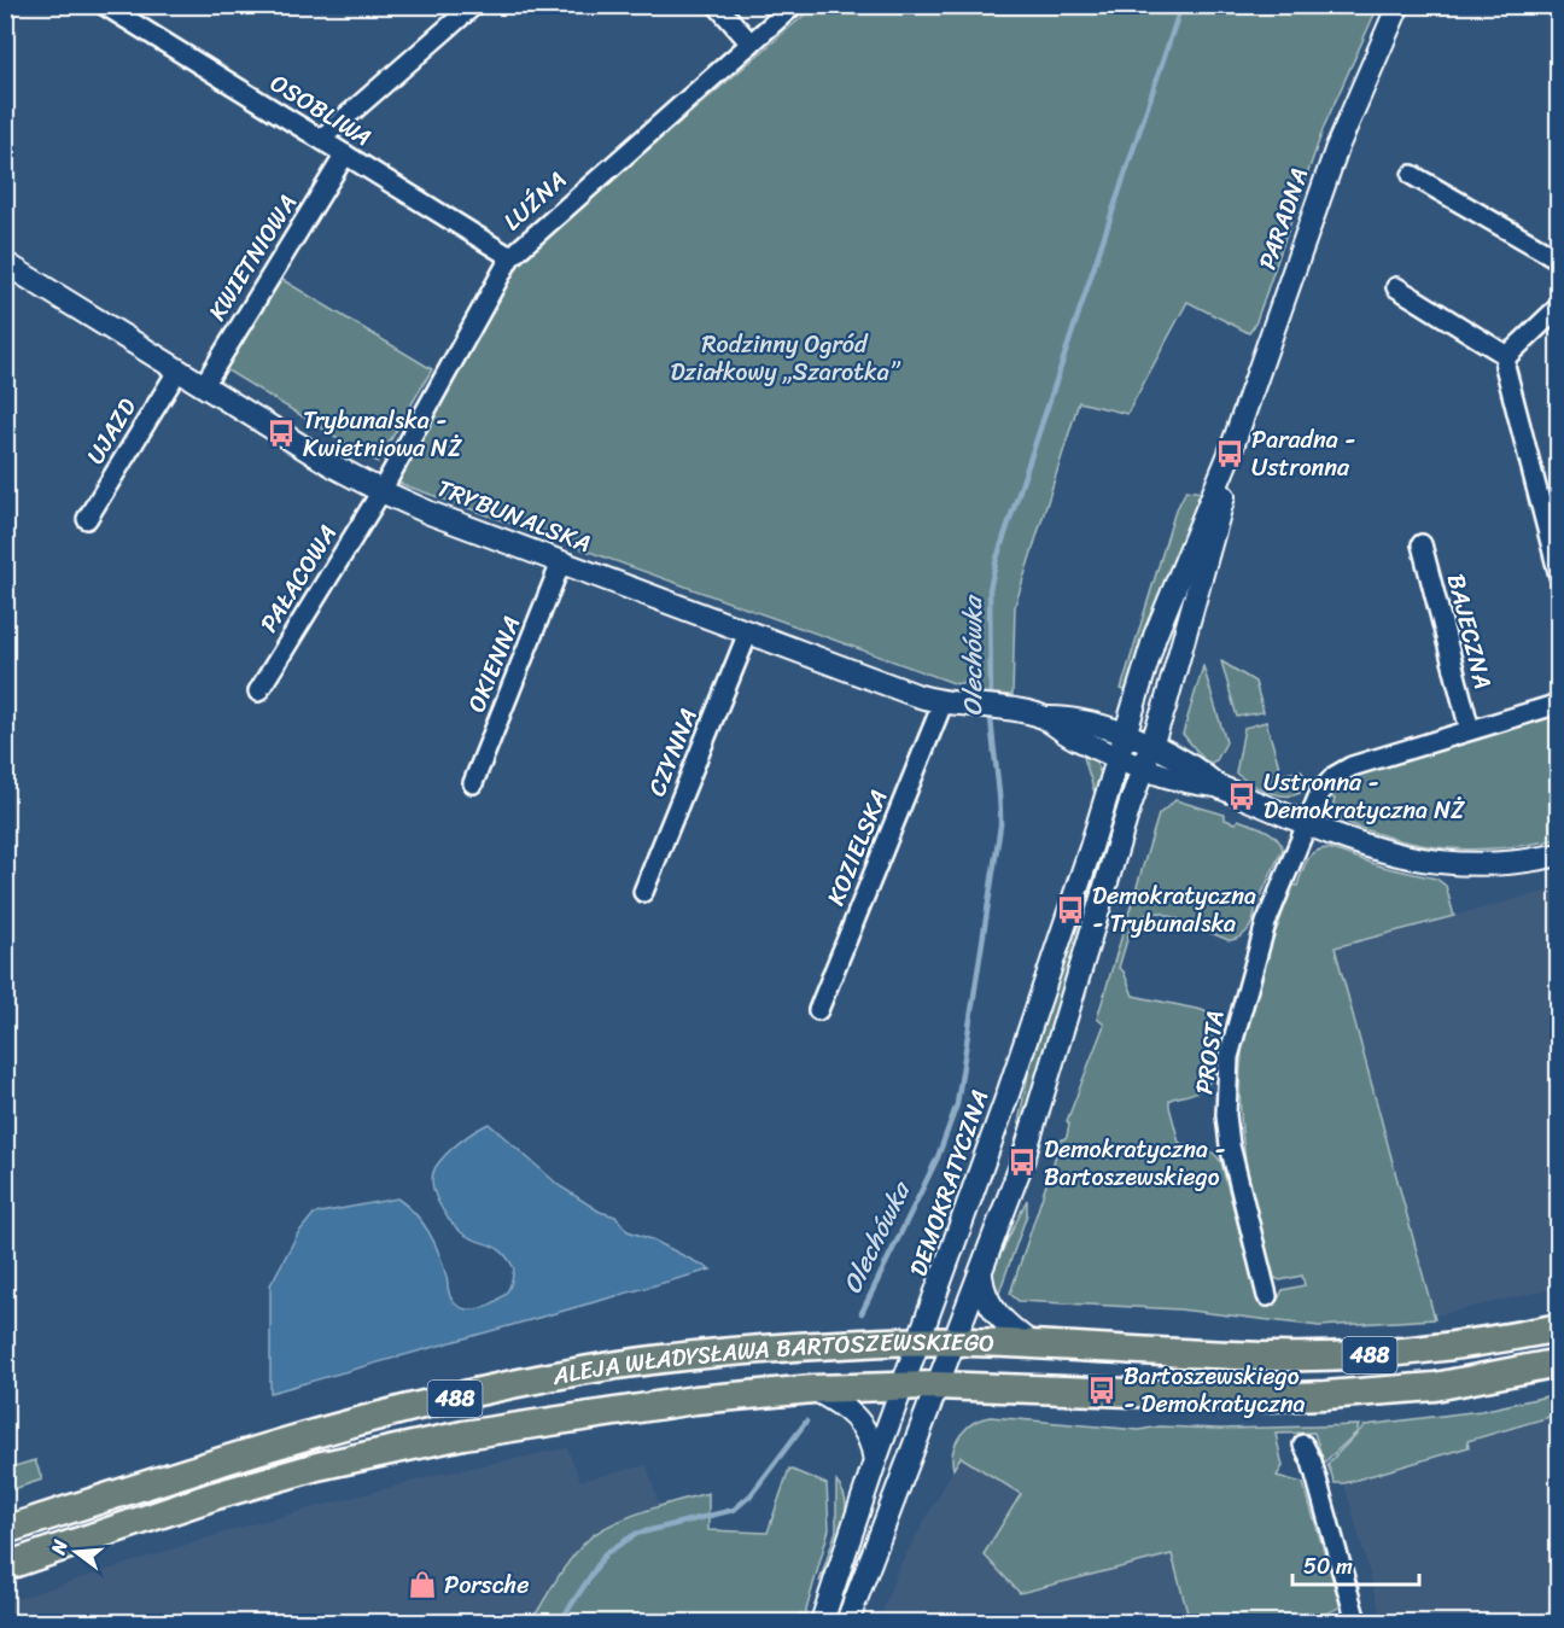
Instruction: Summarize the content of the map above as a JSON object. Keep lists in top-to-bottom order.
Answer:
{
  "streets": {
    "main road": ["488", "ALEJA WŁADYSŁAWA BARTOSZEWSKIEGO"],
    "street": [
      "OSOBLIWA",
      "LUŹNA",
      "PARADNA",
      "KWIETNIOWA",
      "UJAZD",
      "TRYBUNALSKA",
      "PAŁACOWA",
      "BAJECZNA",
      "OKIENNA",
      "CZYNNA",
      "KOZIELSKA",
      "PROSTA",
      "DEMOKRATYCZNA"
    ]
  },
  "crossings": [
    ["OSOBLIWA", "LUŹNA"],
    ["OSOBLIWA", "KWIETNIOWA"],
    ["LUŹNA", "TRYBUNALSKA"],
    ["LUŹNA", "PAŁACOWA"],
    ["PARADNA", "TRYBUNALSKA"],
    ["PARADNA", "DEMOKRATYCZNA"],
    ["KWIETNIOWA", "TRYBUNALSKA"],
    ["UJAZD", "TRYBUNALSKA"],
    ["TRYBUNALSKA", "PAŁACOWA"],
    ["TRYBUNALSKA", "OKIENNA"],
    ["TRYBUNALSKA", "CZYNNA"],
    ["TRYBUNALSKA", "KOZIELSKA"],
    ["TRYBUNALSKA", "DEMOKRATYCZNA"],
    ["BAJECZNA", "PROSTA"],
    ["DEMOKRATYCZNA", "ALEJA WŁADYSŁAWA BARTOSZEWSKIEGO"]
  ],
  "water": ["Olechówka"],
  "parks": ["Rodzinny Ogród Działkowy „Szarotka”"],
  "places": {
    "bus stop": [
      "Trybunalska - Kwietniowa NŻ",
      "Paradna - Ustronna",
      "Ustronna - Demokratyczna NŻ",
      "Demokratyczna - Trybunalska",
      "Demokratyczna - Bartoszewskiego",
      "Bartoszewskiego - Demokratyczna"
    ],
    "shop": ["Porsche"]
  },
  "scale_bar": "50 m",
  "north": "left"
}
